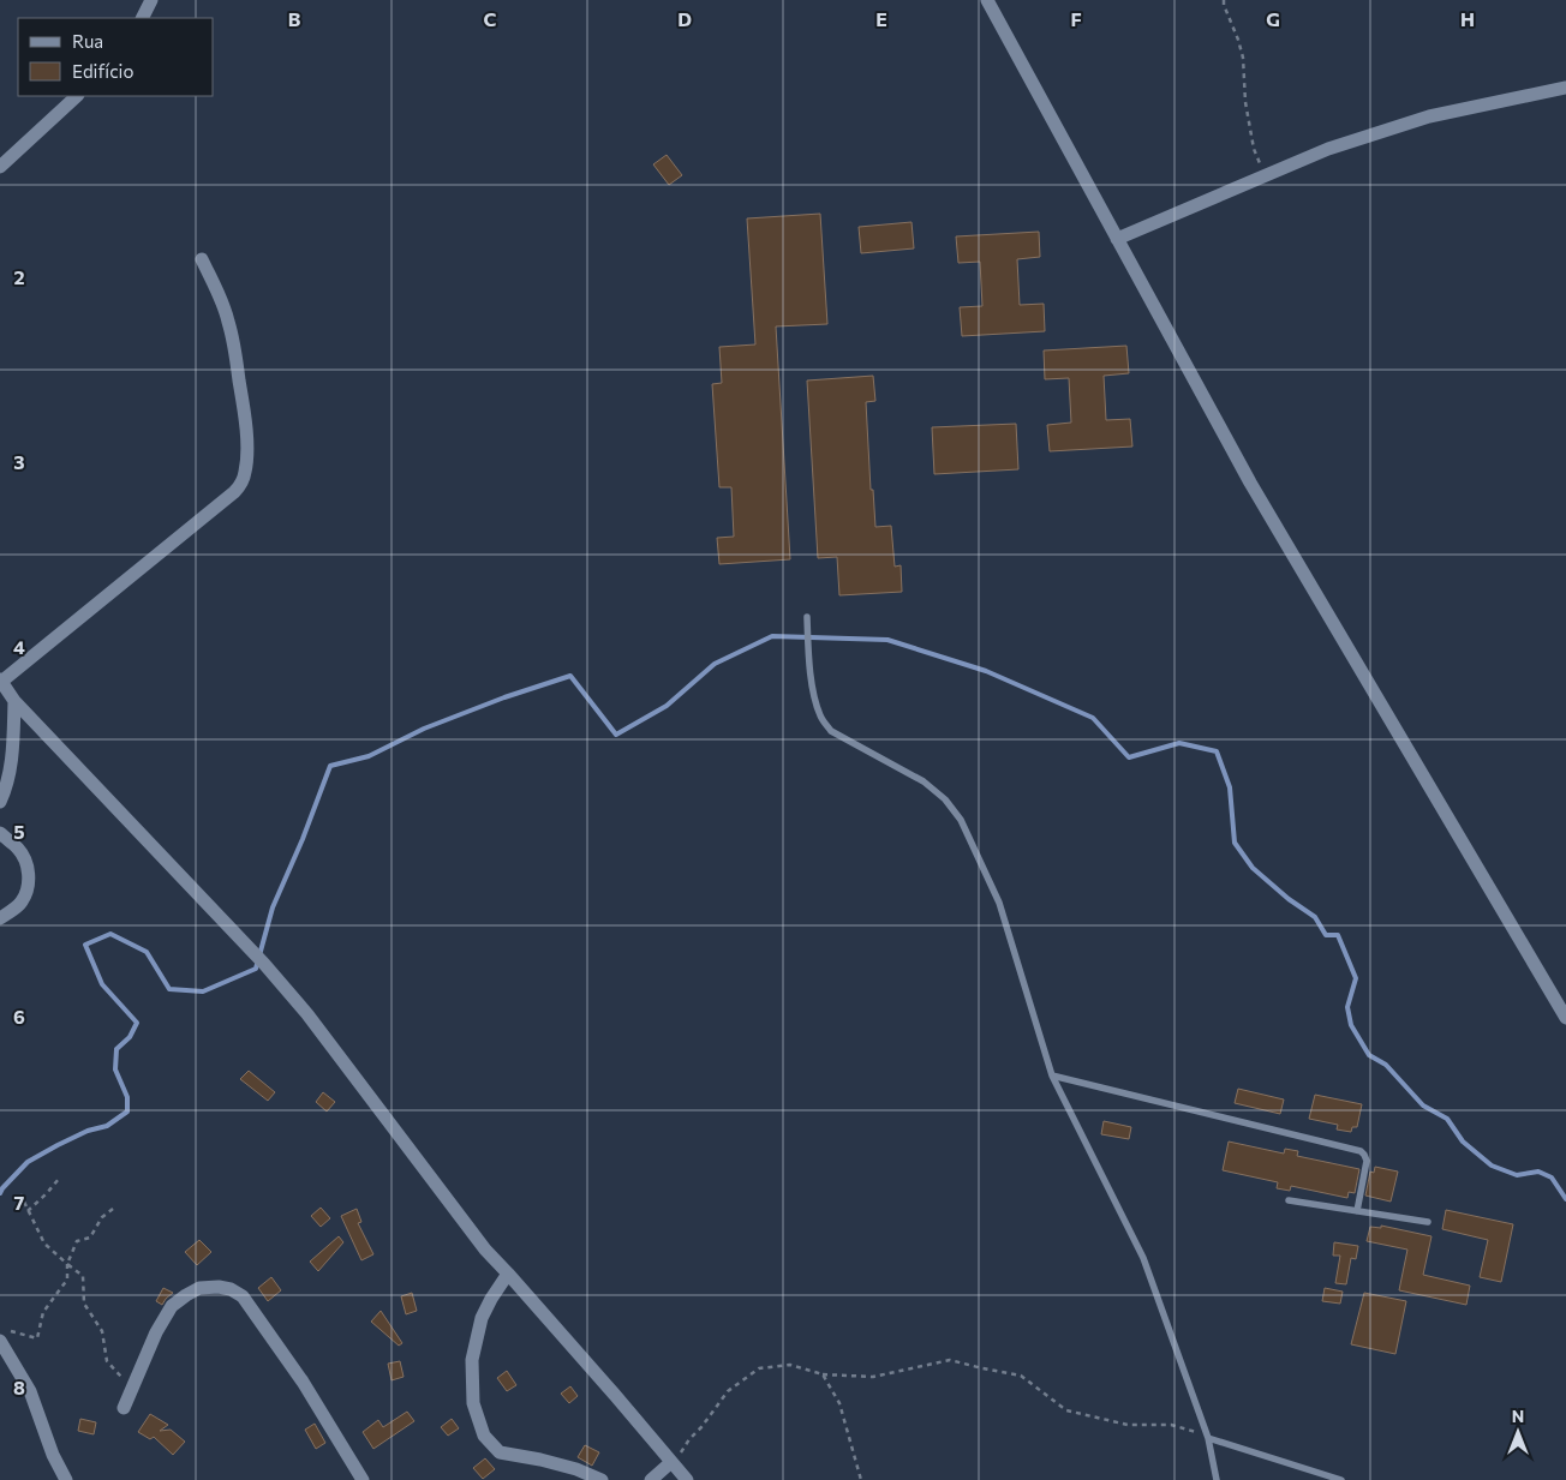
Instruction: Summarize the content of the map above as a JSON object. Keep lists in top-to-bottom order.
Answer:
{
  "legend": ["Rua", "Edifício"],
  "north": "top",
  "grid": {
    "columns": [
      "B",
      "C",
      "D",
      "E",
      "F",
      "G",
      "H"
    ],
    "rows": [
      "2",
      "3",
      "4",
      "5",
      "6",
      "7",
      "8"
    ]
  }
}
